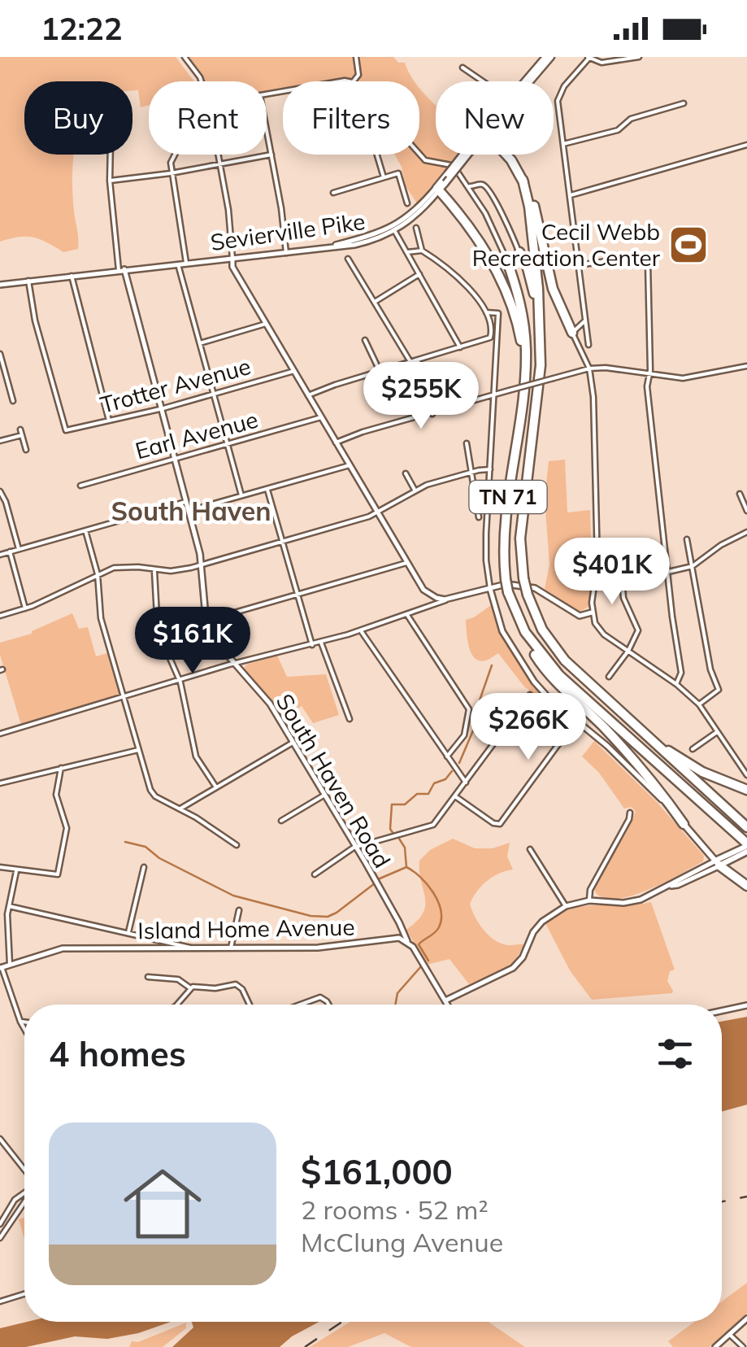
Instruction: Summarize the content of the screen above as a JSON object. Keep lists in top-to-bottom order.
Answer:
{
  "streets": {
    "highway": ["TN 71"],
    "main road": ["Sevierville Pike"],
    "street": [
      "Trotter Avenue",
      "Earl Avenue",
      "South Haven Road",
      "Island Home Avenue"
    ]
  },
  "crossings": [
    ["Sevierville Pike", "Trotter Avenue"],
    ["South Haven Road", "Island Home Avenue"]
  ],
  "districts": ["South Haven"],
  "places": {
    "sports": ["Cecil Webb Recreation Center"]
  },
  "page": {
    "status": "12:22",
    "chip": [
      "Buy",
      "Rent",
      "Filters",
      "New"
    ],
    "price": [
      "$255K",
      "$401K",
      "$161K",
      "$266K"
    ],
    "heading": "4 homes",
    "list": [
      {
        "name": "$161,000",
        "note": "2 rooms · 52 m² · McClung Avenue"
      }
    ]
  }
}
